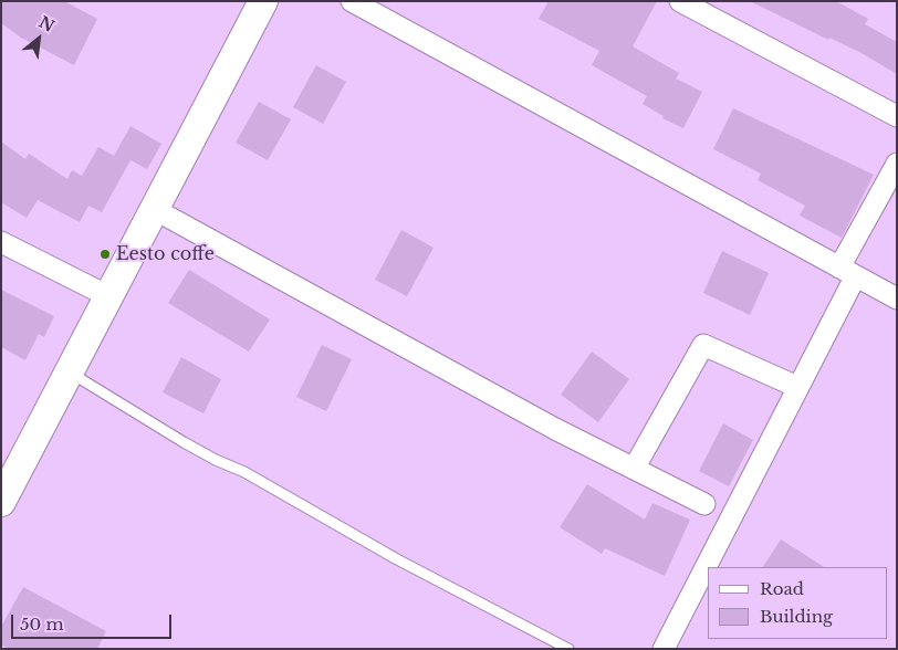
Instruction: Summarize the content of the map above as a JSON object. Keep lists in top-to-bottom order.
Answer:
{
  "places": ["Eesto coffe"],
  "legend": ["Road", "Building"],
  "scale_bar": "50 m",
  "north": "top right"
}
